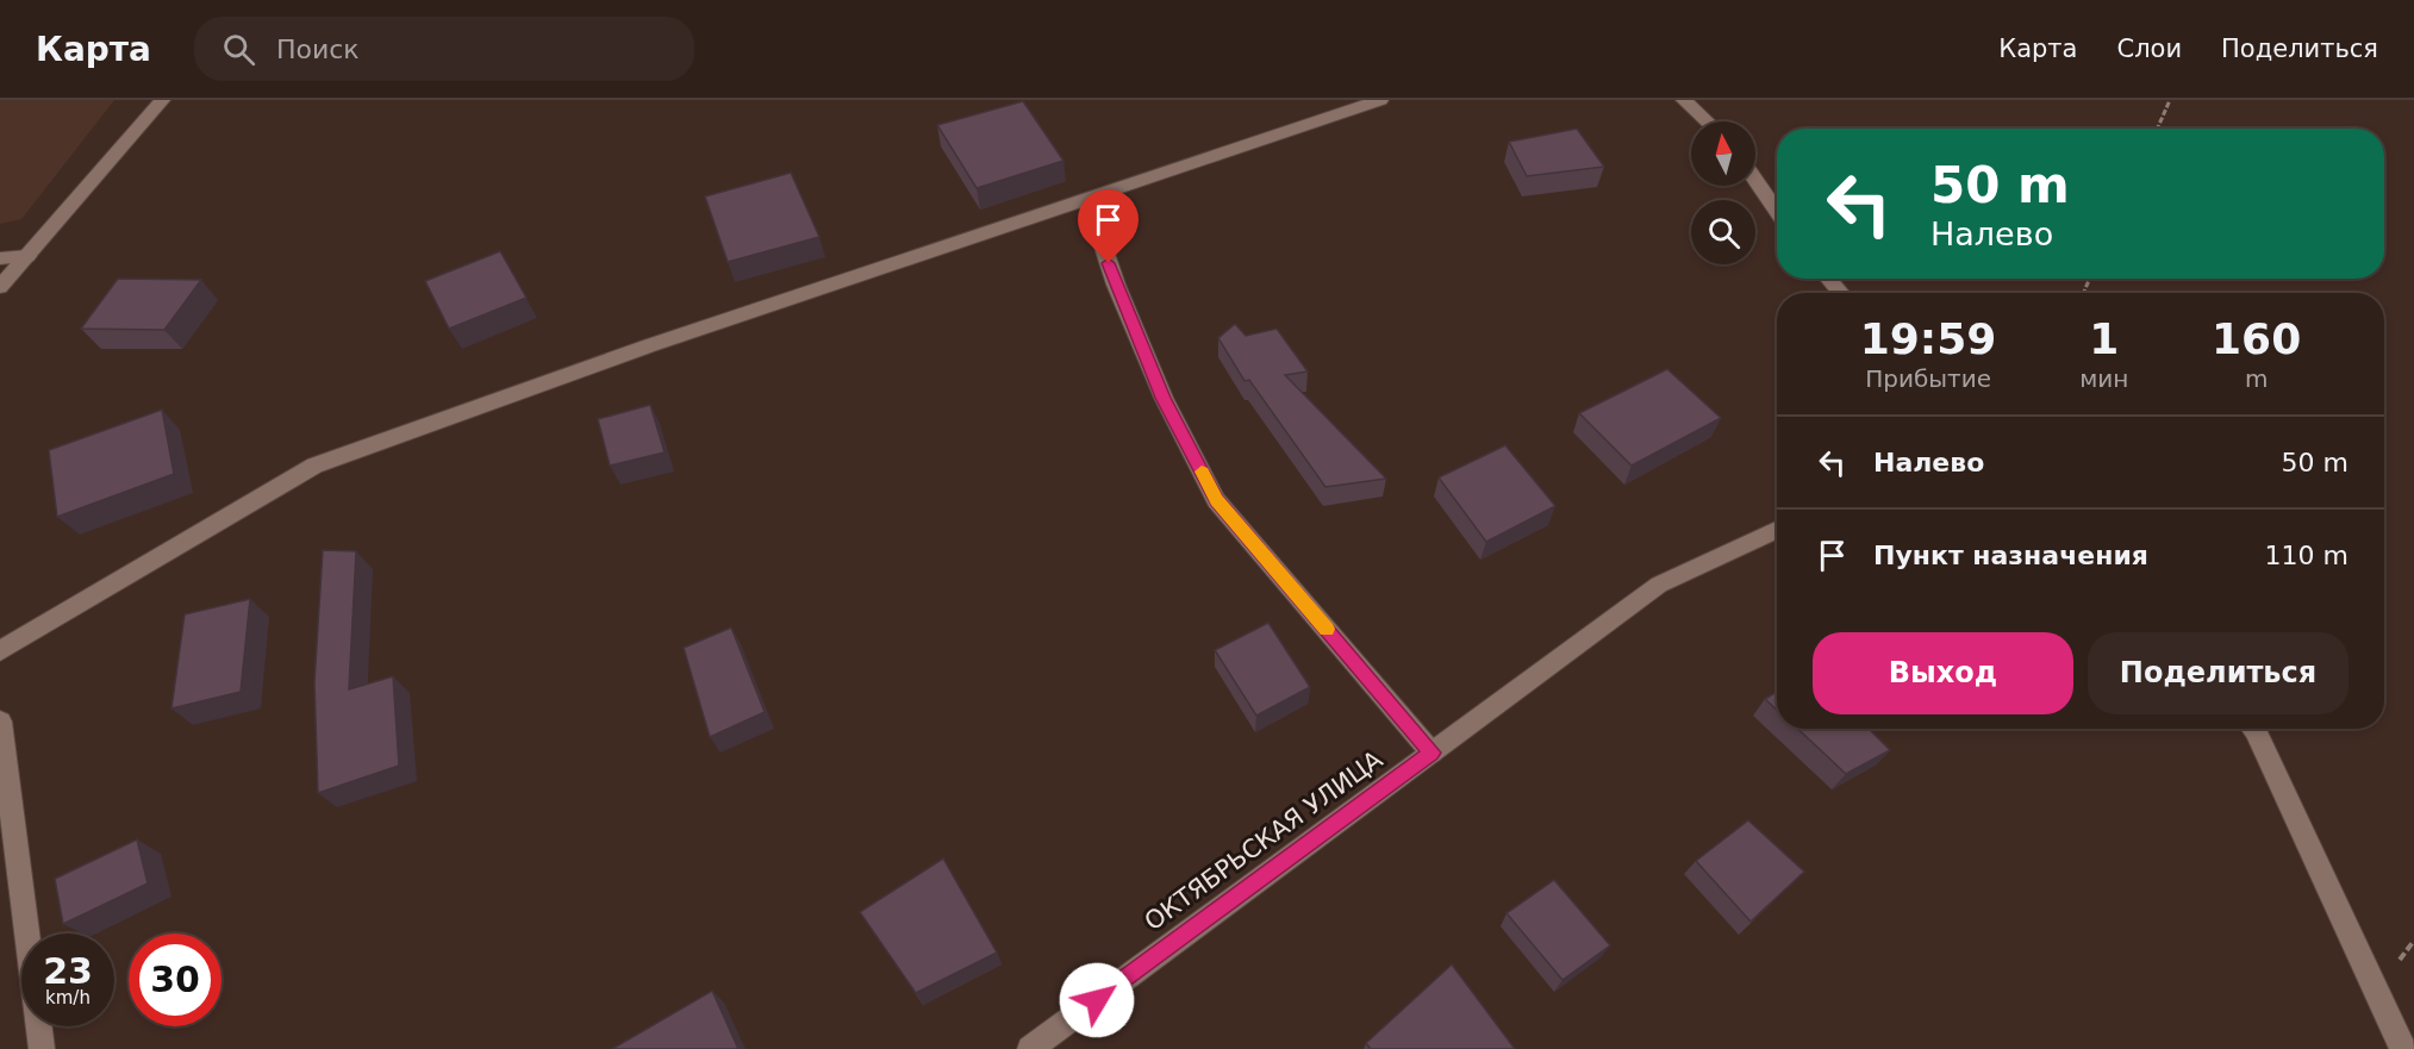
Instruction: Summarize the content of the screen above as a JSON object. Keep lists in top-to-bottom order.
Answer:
{
  "streets": {
    "street": ["ОКТЯБРЬСКАЯ УЛИЦА"]
  },
  "north": "top",
  "page": {
    "header": "Карта",
    "search": "Поиск",
    "nav": ["Карта", "Слои", "Поделиться"],
    "turn": ["50 m", "Налево"],
    "eta": [
      "19:59",
      "Прибытие",
      "1",
      "мин",
      "160",
      "m"
    ],
    "list": [
      {
        "name": "Налево",
        "value": "50 m"
      },
      {
        "name": "Пункт назначения",
        "value": "110 m"
      }
    ],
    "buttons": ["Выход", "Поделиться"],
    "speed": "23 km/h",
    "limit": "30"
  }
}
